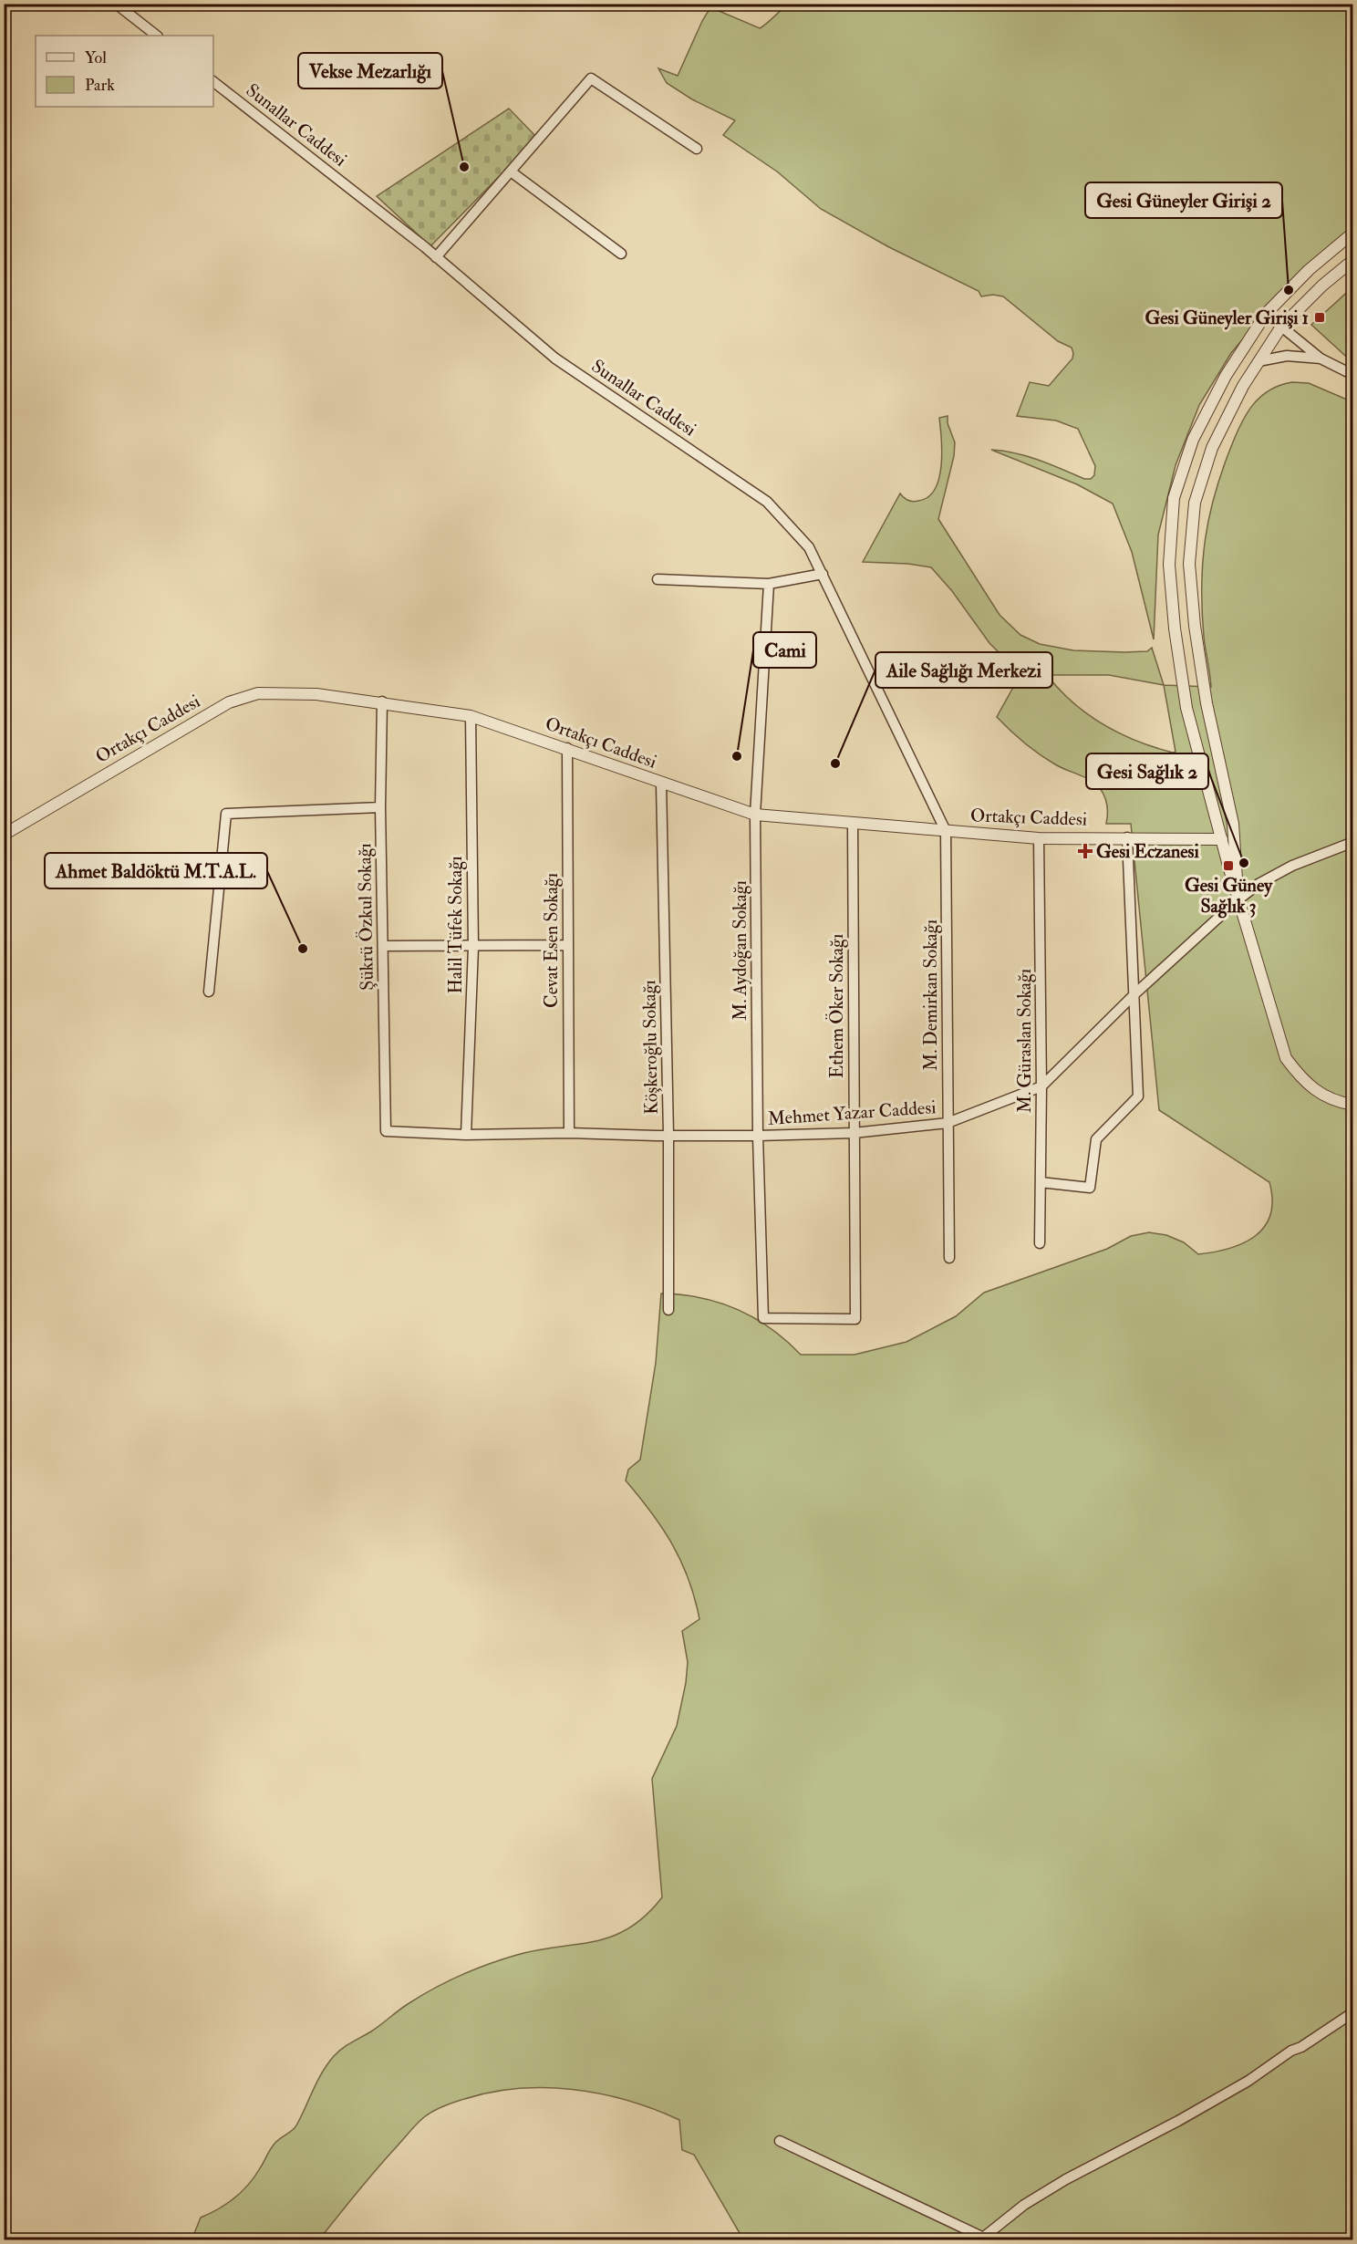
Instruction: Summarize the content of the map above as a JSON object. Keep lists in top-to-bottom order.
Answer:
{
  "streets": {
    "street": [
      "Sunallar Caddesi",
      "Ortakçı Caddesi",
      "Şükrü Özkul Sokağı",
      "Halil Tüfek Sokağı",
      "Cevat Esen Sokağı",
      "M. Aydoğan Sokağı",
      "M. Demirkan Sokağı",
      "Ethem Öker Sokağı",
      "M. Güraslan Sokağı",
      "Köşkeroğlu Sokağı",
      "Mehmet Yazar Caddesi"
    ]
  },
  "crossings": [
    ["Sunallar Caddesi", "Ortakçı Caddesi"],
    ["Sunallar Caddesi", "M. Demirkan Sokağı"],
    ["Ortakçı Caddesi", "Şükrü Özkul Sokağı"],
    ["Ortakçı Caddesi", "Halil Tüfek Sokağı"],
    ["Ortakçı Caddesi", "Cevat Esen Sokağı"],
    ["Ortakçı Caddesi", "M. Aydoğan Sokağı"],
    ["Ortakçı Caddesi", "M. Demirkan Sokağı"],
    ["Ortakçı Caddesi", "Ethem Öker Sokağı"],
    ["Ortakçı Caddesi", "M. Güraslan Sokağı"],
    ["Ortakçı Caddesi", "Köşkeroğlu Sokağı"],
    ["Şükrü Özkul Sokağı", "Mehmet Yazar Caddesi"],
    ["Halil Tüfek Sokağı", "Mehmet Yazar Caddesi"],
    ["Cevat Esen Sokağı", "Mehmet Yazar Caddesi"],
    ["M. Aydoğan Sokağı", "Ethem Öker Sokağı"],
    ["M. Aydoğan Sokağı", "Mehmet Yazar Caddesi"],
    ["M. Demirkan Sokağı", "Mehmet Yazar Caddesi"],
    ["Ethem Öker Sokağı", "Mehmet Yazar Caddesi"],
    ["M. Güraslan Sokağı", "Mehmet Yazar Caddesi"],
    ["Köşkeroğlu Sokağı", "Mehmet Yazar Caddesi"]
  ],
  "places": {
    "other": [
      "Vekse Mezarlığı",
      "Gesi Güneyler Girişi 2",
      "Cami",
      "Aile Sağlığı Merkezi",
      "Gesi Sağlık 2",
      "Ahmet Baldöktü M.T.A.L."
    ],
    "transit": ["Gesi Güneyler Girişi 1", "Gesi Güney Sağlık 3"],
    "health": ["Gesi Eczanesi"]
  },
  "legend": ["Yol", "Park"]
}
